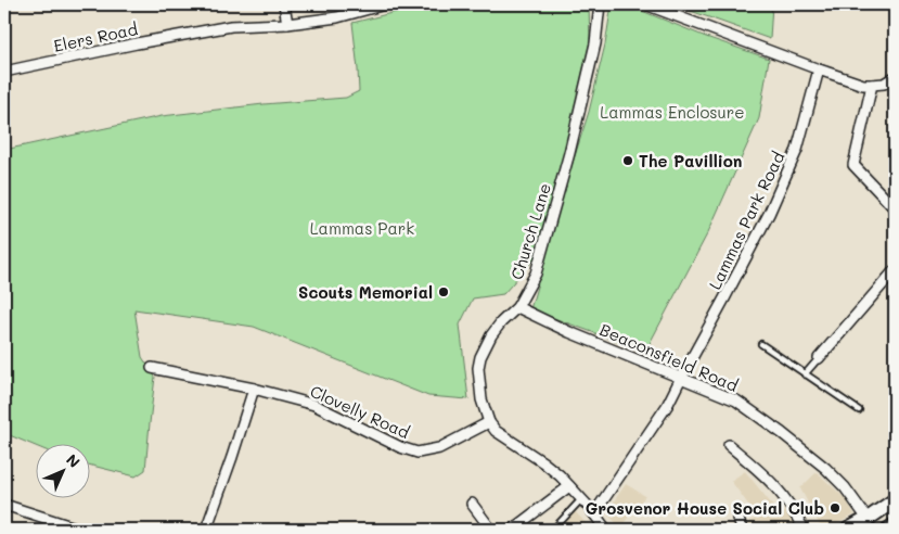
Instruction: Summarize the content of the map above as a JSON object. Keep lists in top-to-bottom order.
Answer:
{
  "streets": {
    "street": [
      "Elers Road",
      "Lammas Park Road",
      "Church Lane",
      "Beaconsfield Road",
      "Clovelly Road"
    ]
  },
  "crossings": [
    ["Lammas Park Road", "Beaconsfield Road"],
    ["Church Lane", "Beaconsfield Road"],
    ["Church Lane", "Clovelly Road"]
  ],
  "parks": ["Lammas Enclosure", "Lammas Park"],
  "places": ["The Pavillion", "Scouts Memorial", "Grosvenor House Social Club"],
  "north": "top right"
}
